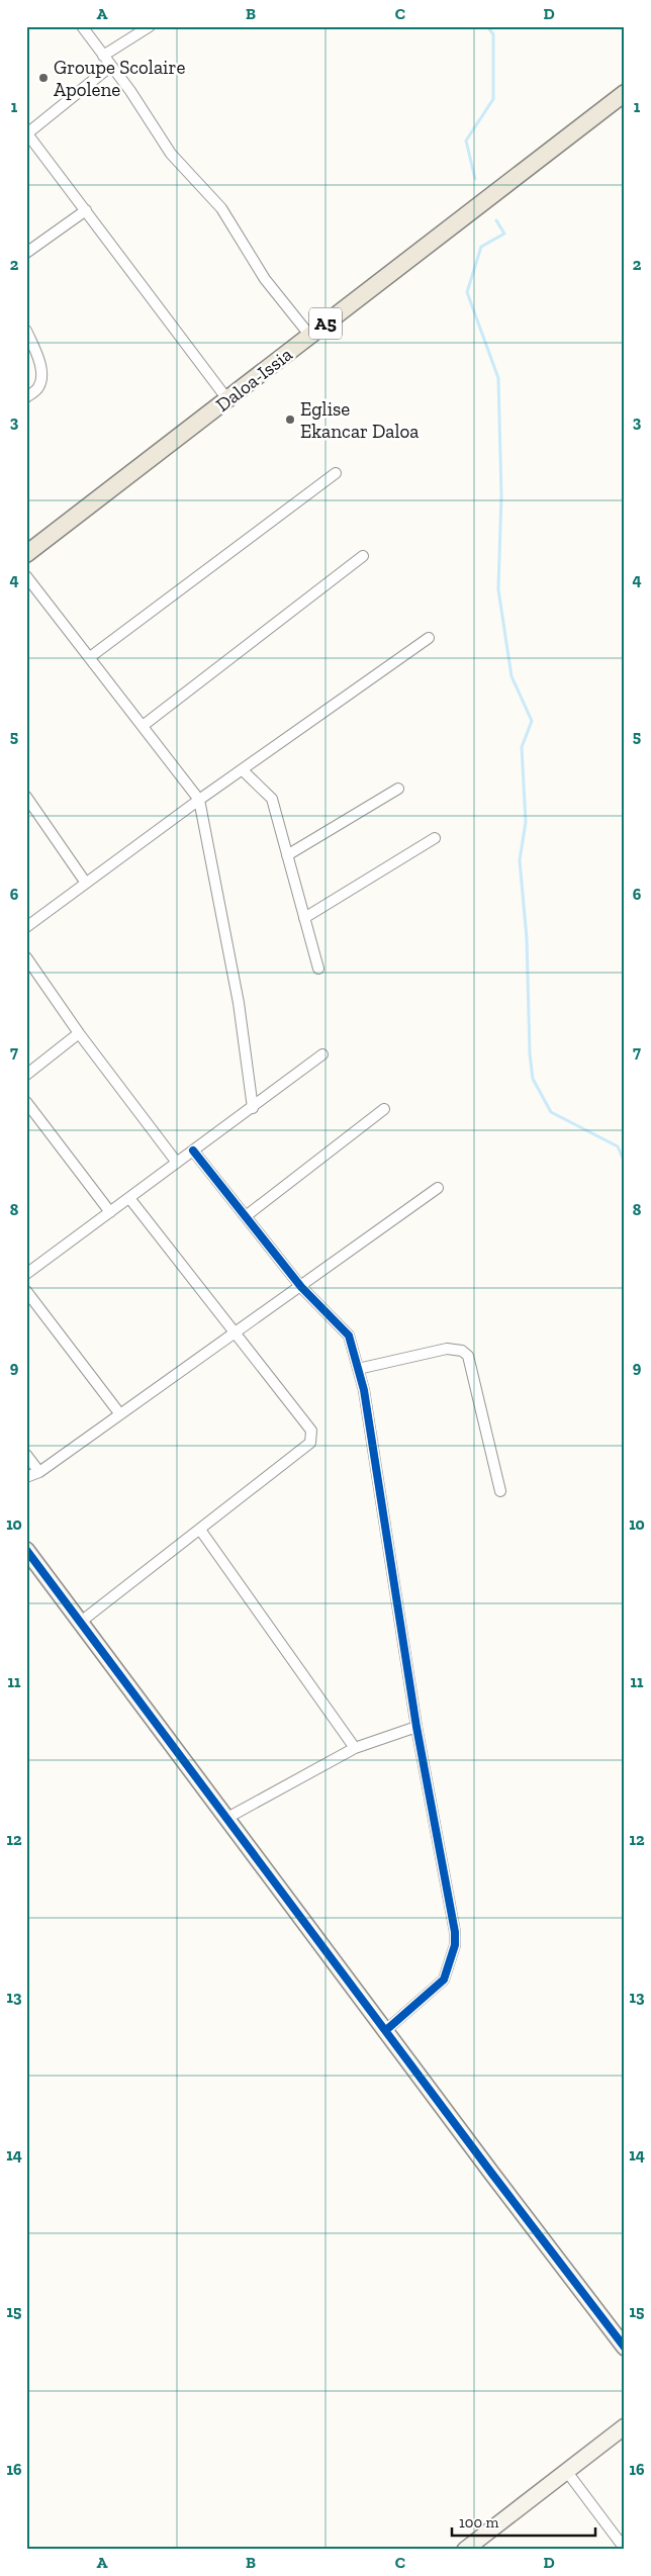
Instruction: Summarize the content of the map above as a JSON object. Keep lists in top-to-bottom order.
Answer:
{
  "streets": {
    "main road": ["A5", "Daloa-Issia"]
  },
  "places": ["Groupe Scolaire Apolene", "Eglise Ekancar Daloa"],
  "scale_bar": "100 m",
  "grid": {
    "columns": [
      "A",
      "B",
      "C",
      "D"
    ],
    "rows": [
      "1",
      "2",
      "3",
      "4",
      "5",
      "6",
      "7",
      "8",
      "9",
      "10",
      "11",
      "12",
      "13",
      "14",
      "15",
      "16"
    ]
  }
}
